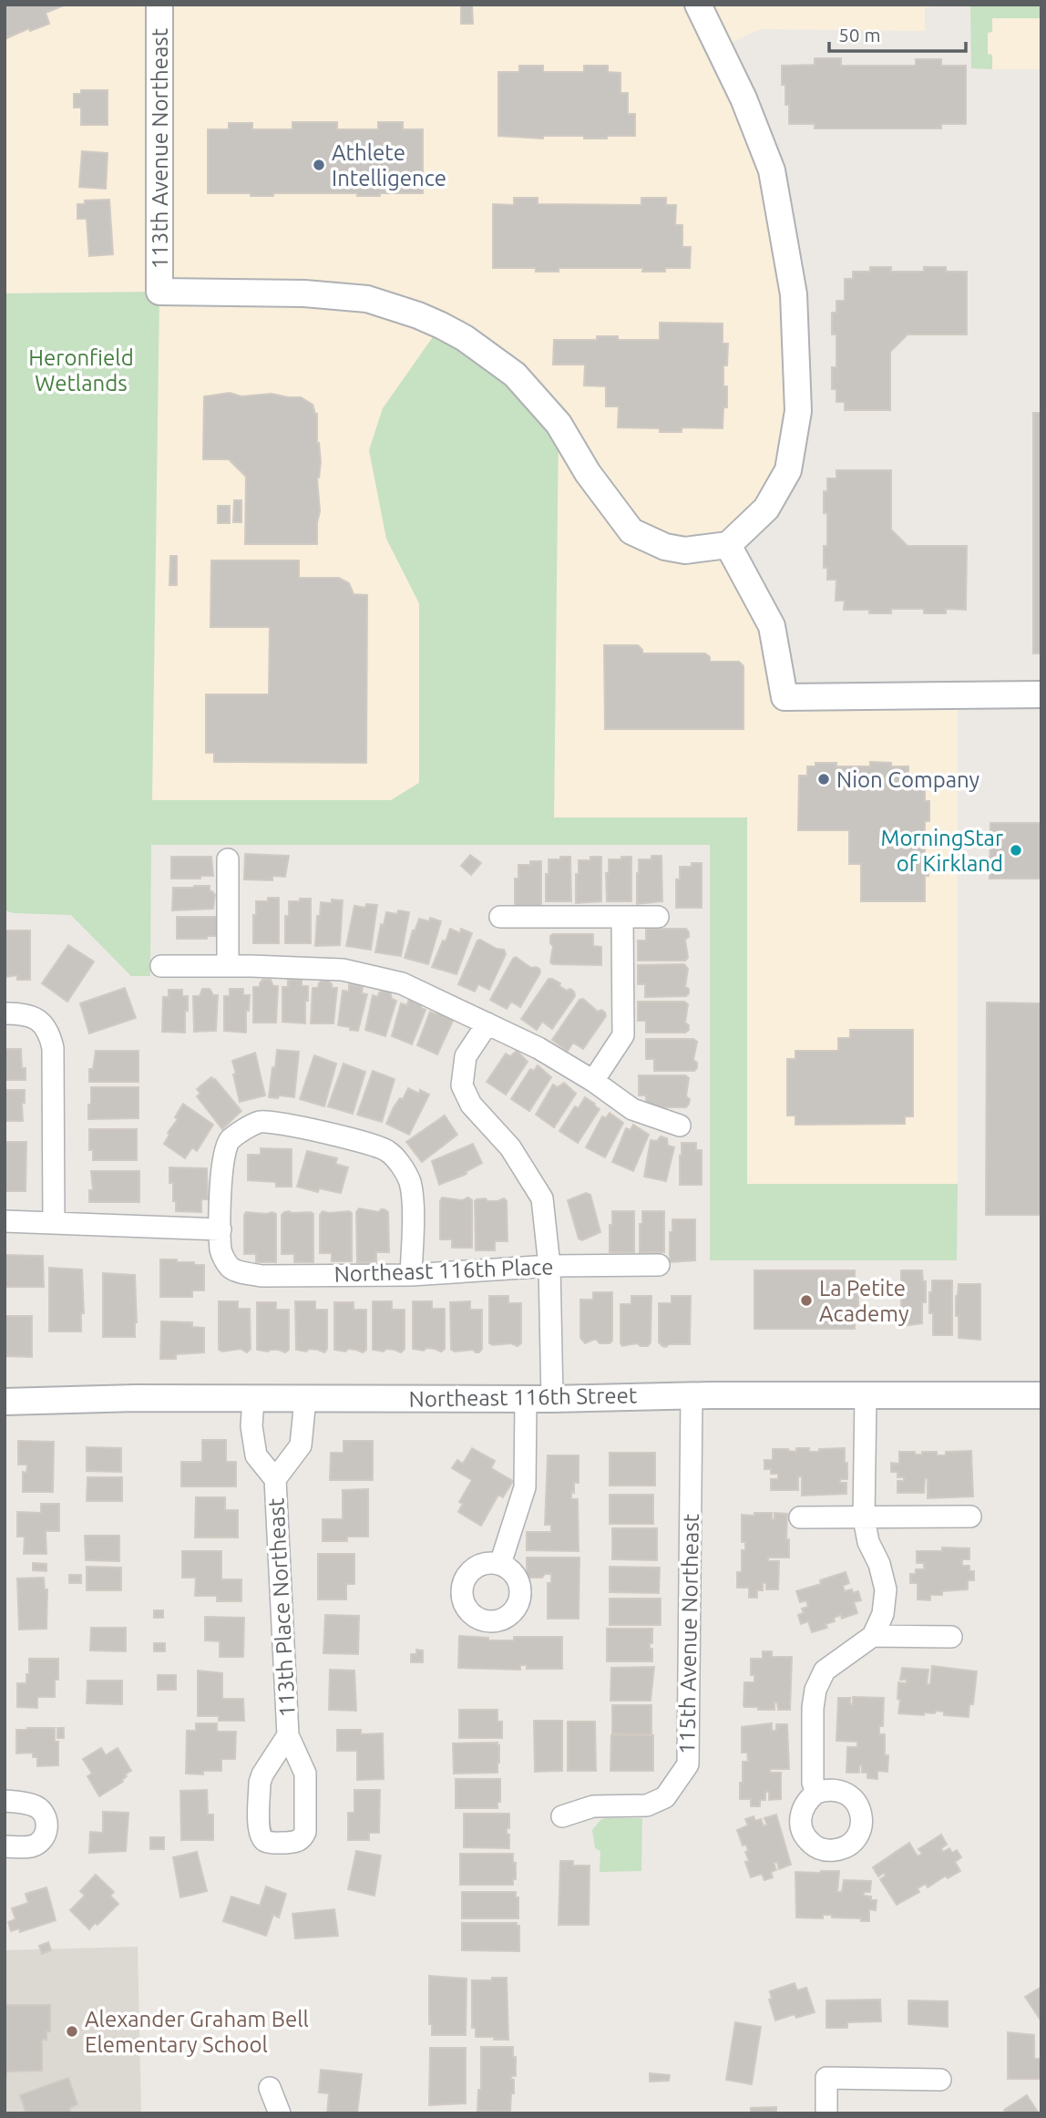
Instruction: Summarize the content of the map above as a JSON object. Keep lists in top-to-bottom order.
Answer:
{
  "streets": {
    "street": [
      "113th Avenue Northeast",
      "Northeast 116th Place",
      "Northeast 116th Street",
      "113th Place Northeast",
      "115th Avenue Northeast"
    ]
  },
  "crossings": [
    ["Northeast 116th Street", "113th Place Northeast"],
    ["Northeast 116th Street", "115th Avenue Northeast"]
  ],
  "parks": ["Heronfield Wetlands"],
  "places": [
    "Athlete Intelligence",
    "Nion Company",
    "MorningStar of Kirkland",
    "La Petite Academy",
    "Alexander Graham Bell Elementary School"
  ],
  "scale_bar": "50 m"
}
